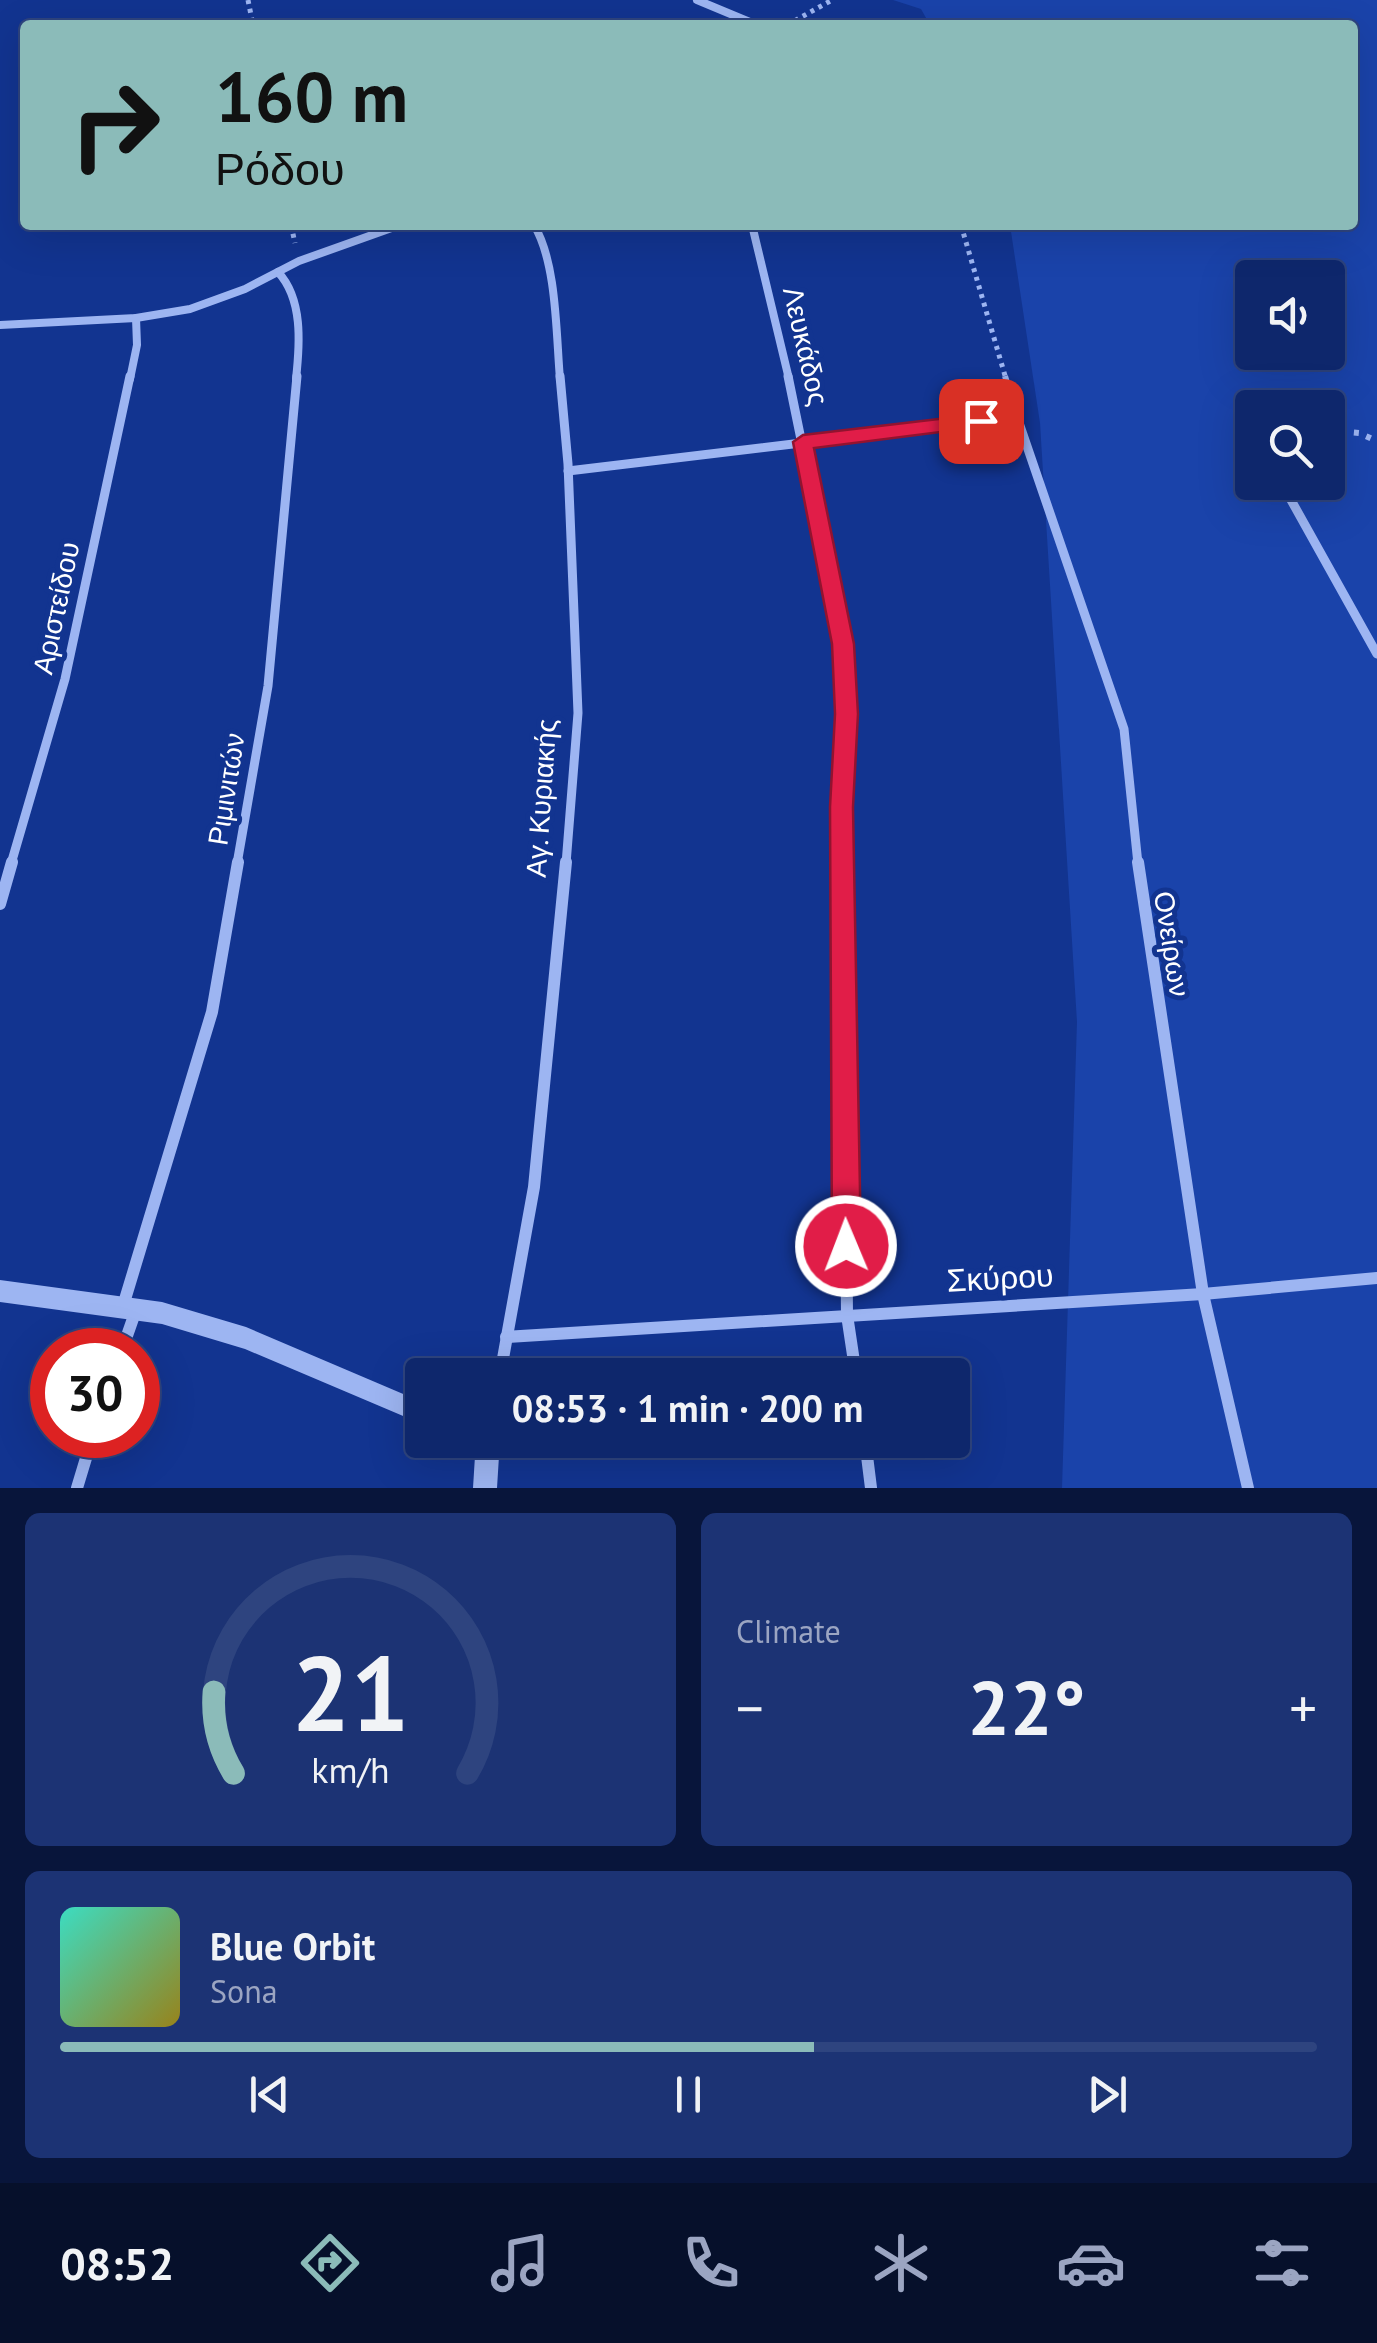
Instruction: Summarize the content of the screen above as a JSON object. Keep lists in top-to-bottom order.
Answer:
{
  "streets": {
    "street": [
      "Λευκάδος",
      "Αριστείδου",
      "Ριμινιτών",
      "Αγ. Κυριακής",
      "Ονείρων",
      "Σκύρου"
    ]
  },
  "crossings": [
    ["Λευκάδος", "Σκύρου"],
    ["Αγ. Κυριακής", "Σκύρου"],
    ["Ονείρων", "Σκύρου"]
  ],
  "page": {
    "turn": ["160 m", "Ρόδου"],
    "limit": "30",
    "trip": "08:53 · 1 min · 200 m",
    "tile": "Climate",
    "heat": ["−", "22°", "+"],
    "song": ["Blue Orbit", "Sona"],
    "tabs": "08:52",
    "gauge": ["21", "km/h"]
  }
}
